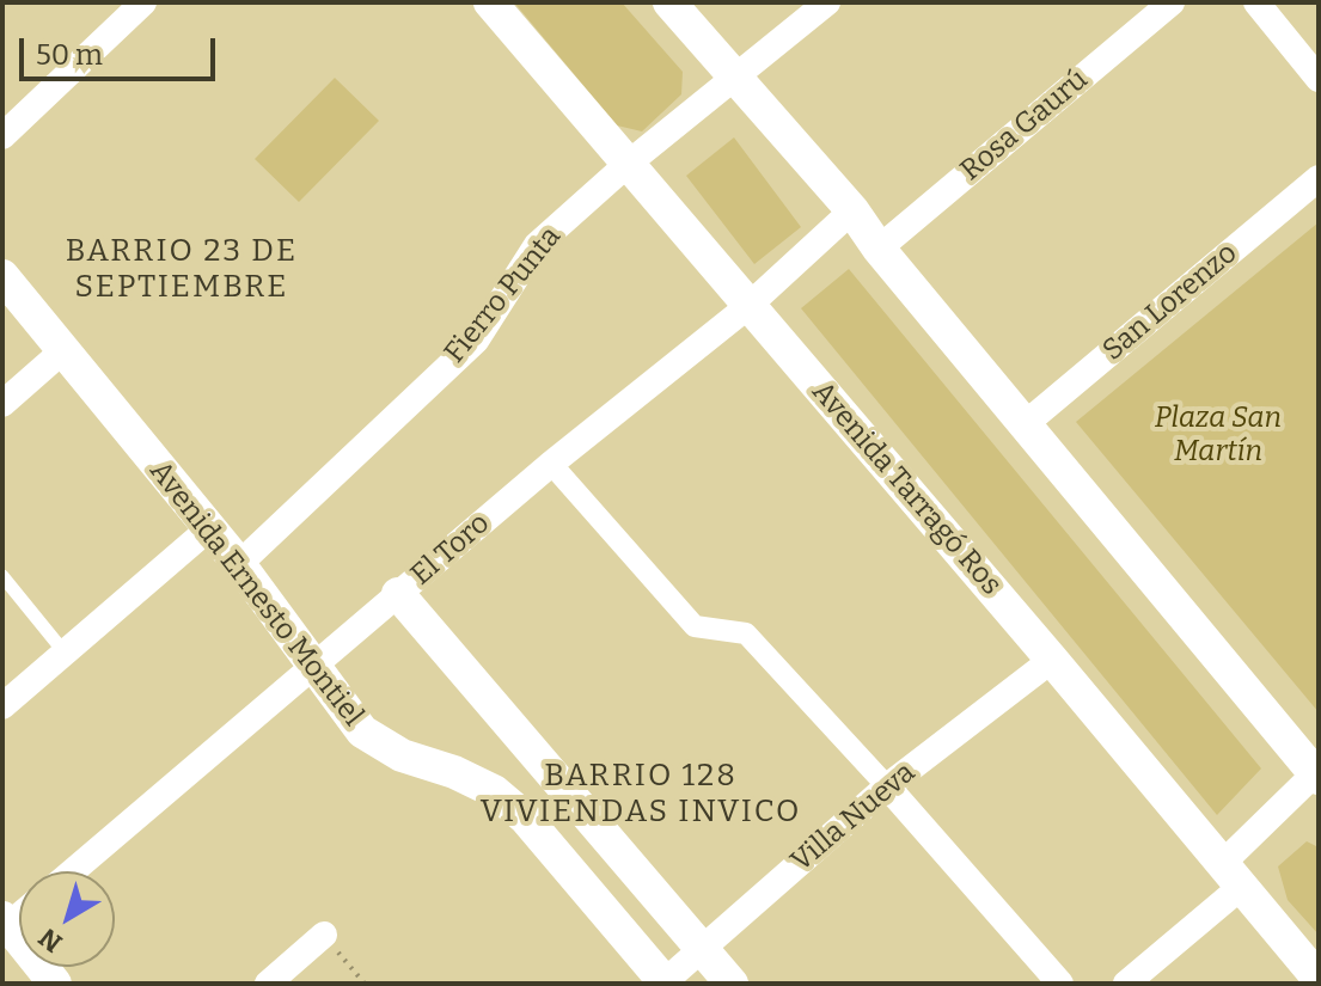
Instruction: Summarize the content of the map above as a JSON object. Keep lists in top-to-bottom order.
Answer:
{
  "streets": {
    "street": [
      "Rosa Gaurú",
      "Fierro Punta",
      "San Lorenzo",
      "Avenida Tarragó Ros",
      "El Toro",
      "Avenida Ernesto Montiel",
      "Villa Nueva"
    ]
  },
  "crossings": [
    ["Fierro Punta", "Avenida Tarragó Ros"],
    ["Fierro Punta", "Avenida Ernesto Montiel"],
    ["Avenida Tarragó Ros", "El Toro"],
    ["Avenida Tarragó Ros", "Villa Nueva"],
    ["El Toro", "Avenida Ernesto Montiel"],
    ["Avenida Ernesto Montiel", "Villa Nueva"]
  ],
  "districts": ["BARRIO 23 DE SEPTIEMBRE", "BARRIO 128 VIVIENDAS INVICO"],
  "parks": ["Plaza San Martín"],
  "scale_bar": "50 m",
  "north": "bottom left"
}
